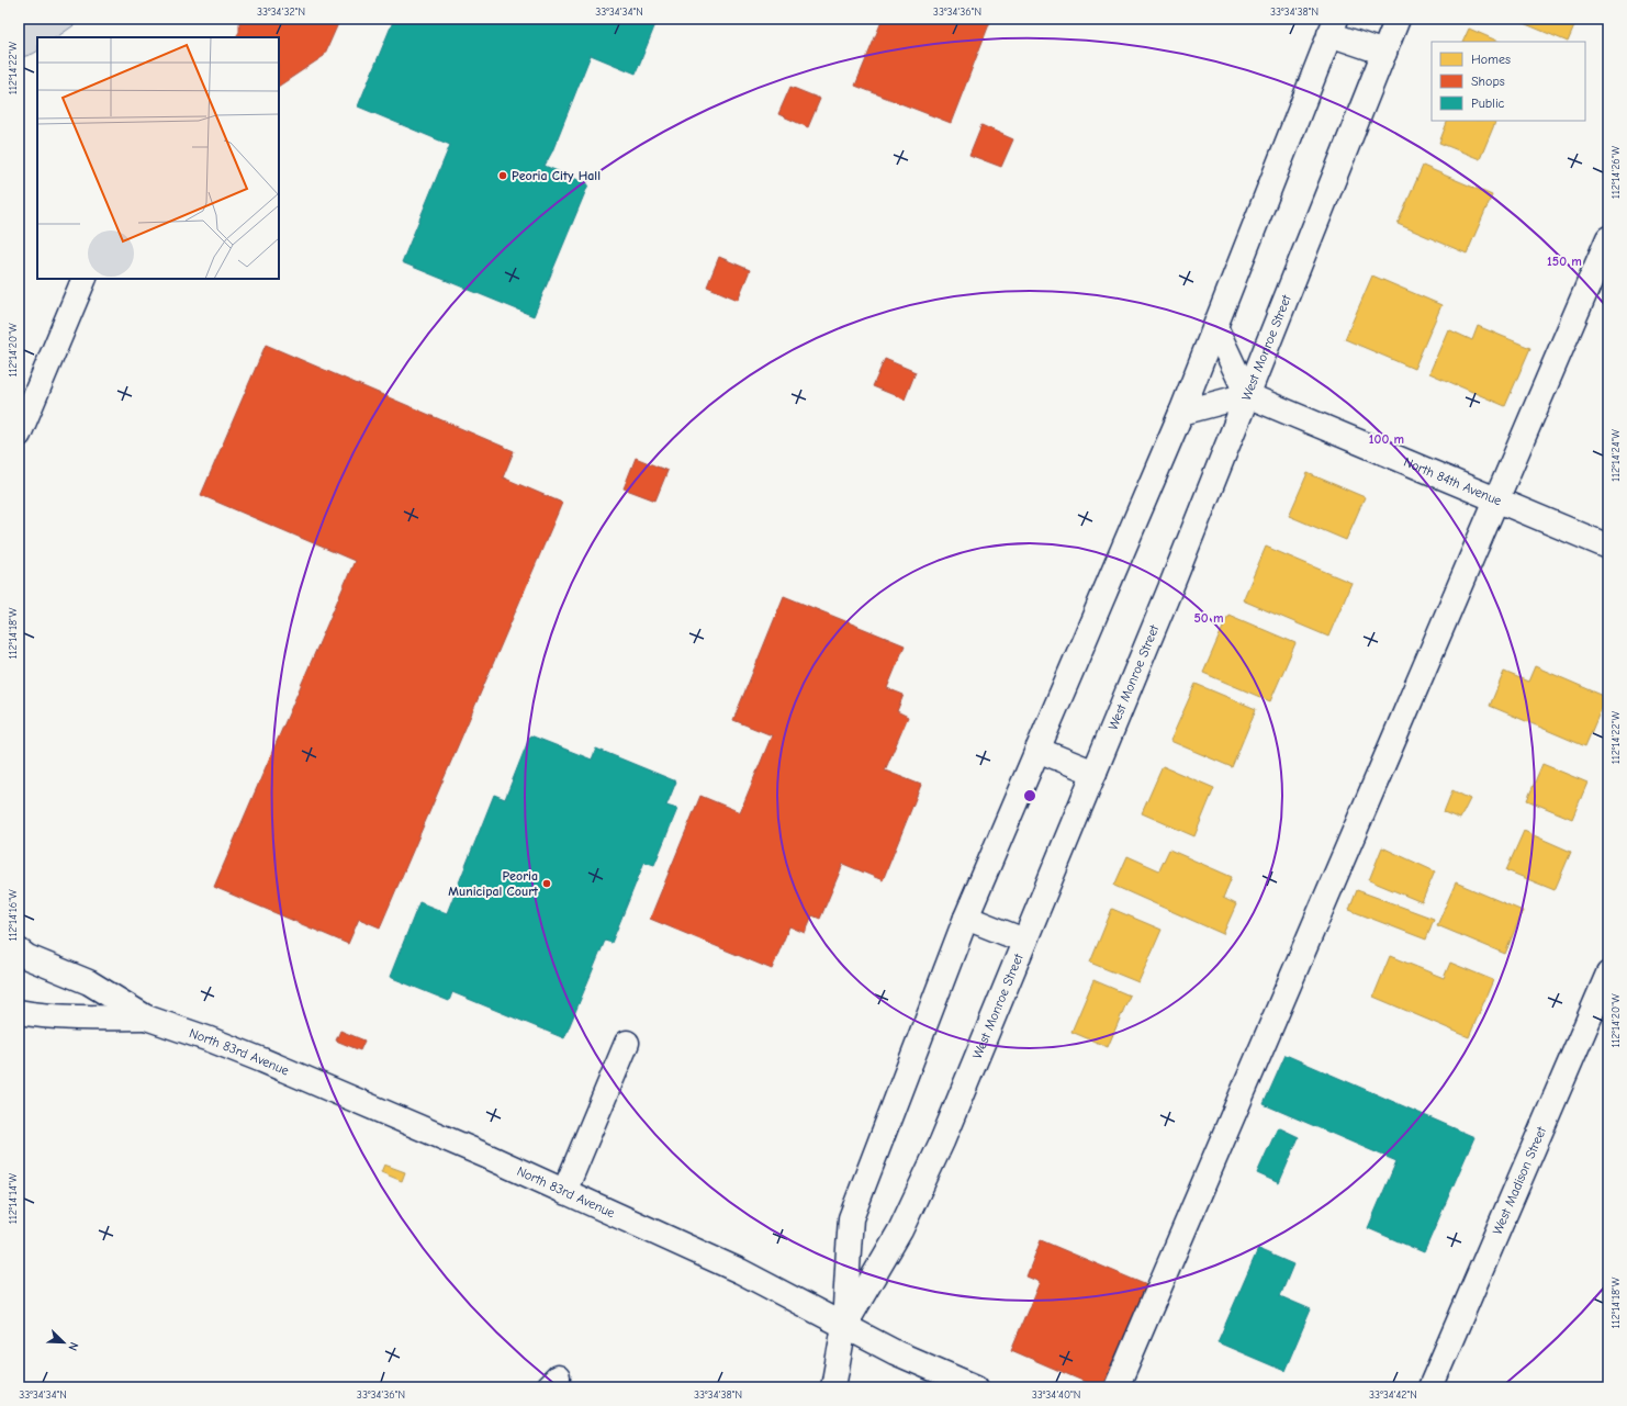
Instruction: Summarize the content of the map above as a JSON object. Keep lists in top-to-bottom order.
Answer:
{
  "streets": {
    "street": [
      "West Monroe Street",
      "North 84th Avenue",
      "North 83rd Avenue",
      "West Madison Street"
    ]
  },
  "crossings": [
    ["West Monroe Street", "North 84th Avenue"],
    ["West Monroe Street", "North 83rd Avenue"]
  ],
  "places": ["Peoria City Hall", "Peoria Municipal Court"],
  "legend": ["Homes", "Shops", "Public"],
  "north": "bottom right",
  "coordinates": [
    "33°34'32\"N",
    "33°34'34\"N",
    "33°34'36\"N",
    "33°34'38\"N",
    "112°14'22\"W",
    "112°14'26\"W",
    "112°14'20\"W",
    "112°14'24\"W",
    "112°14'18\"W",
    "112°14'16\"W",
    "112°14'14\"W",
    "33°34'40\"N",
    "33°34'42\"N"
  ],
  "rings": ["150 m", "100 m", "50 m"]
}
